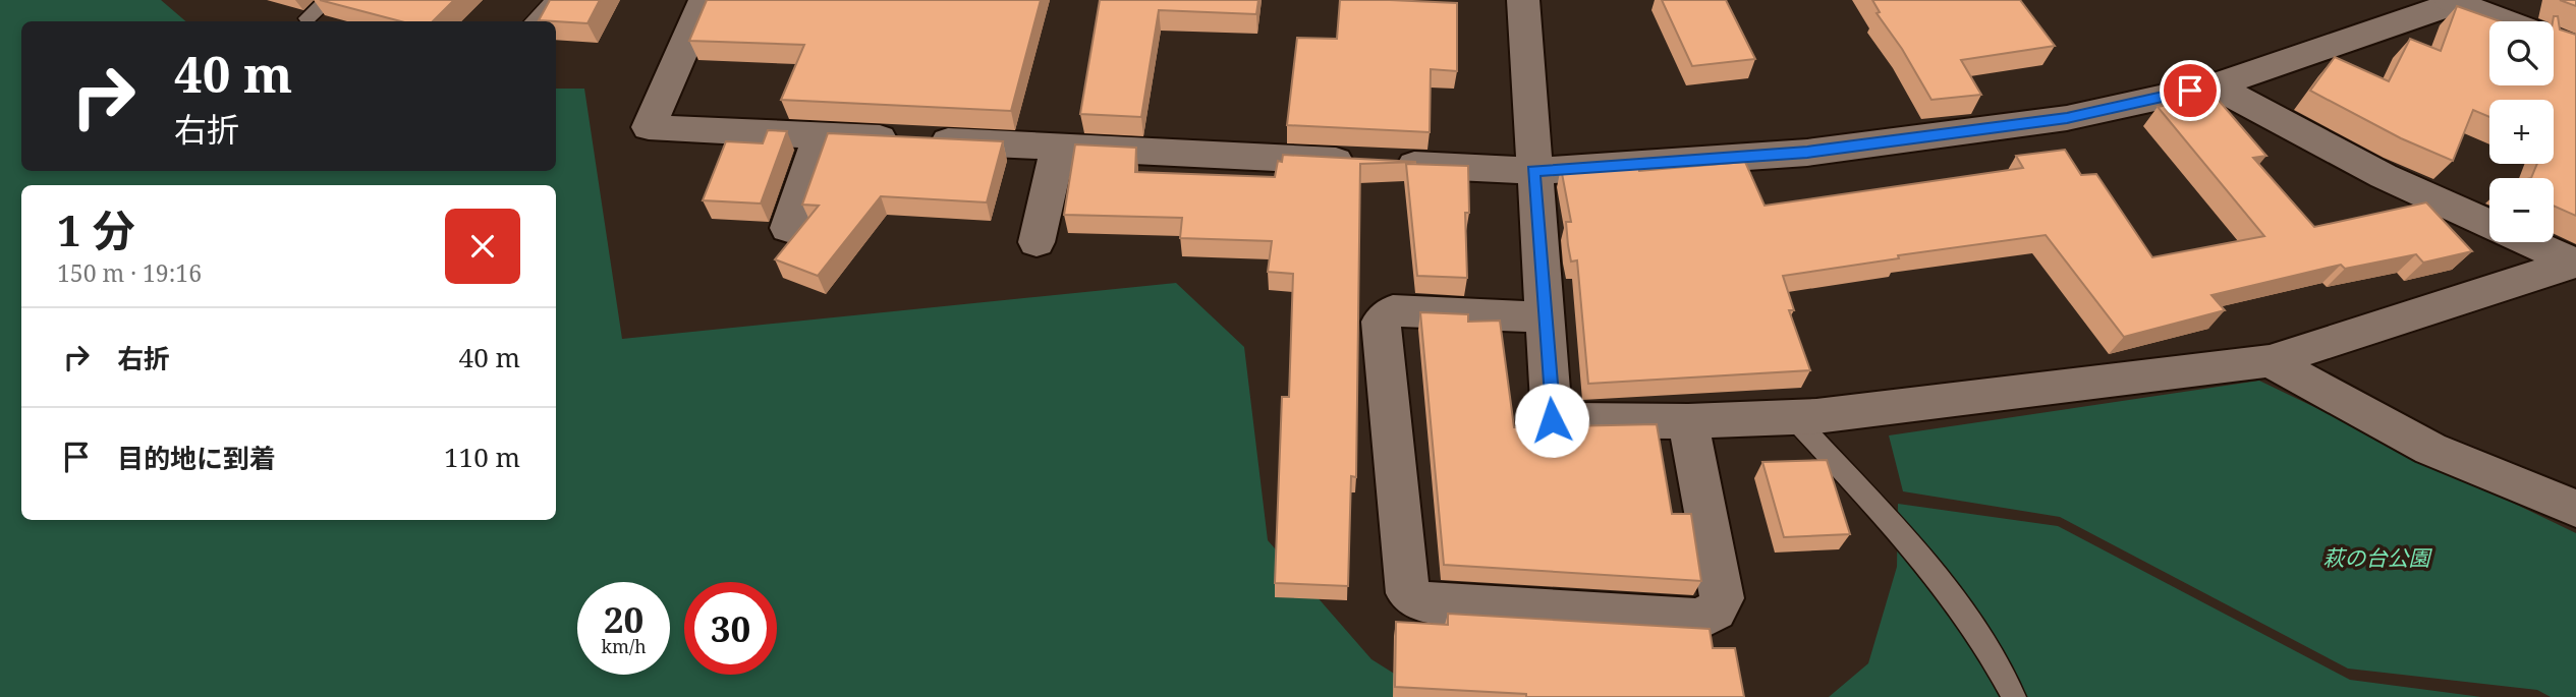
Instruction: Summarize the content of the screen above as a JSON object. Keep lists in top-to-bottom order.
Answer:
{
  "parks": ["萩の台公園"],
  "page": {
    "map_buttons": ["+", "−"],
    "turn": ["40 m", "右折"],
    "heading": ["1 分", "150 m · 19:16"],
    "list": [
      {
        "name": "右折",
        "value": "40 m"
      },
      {
        "name": "目的地に到着",
        "value": "110 m"
      }
    ],
    "speed": "20 km/h",
    "limit": "30"
  }
}
